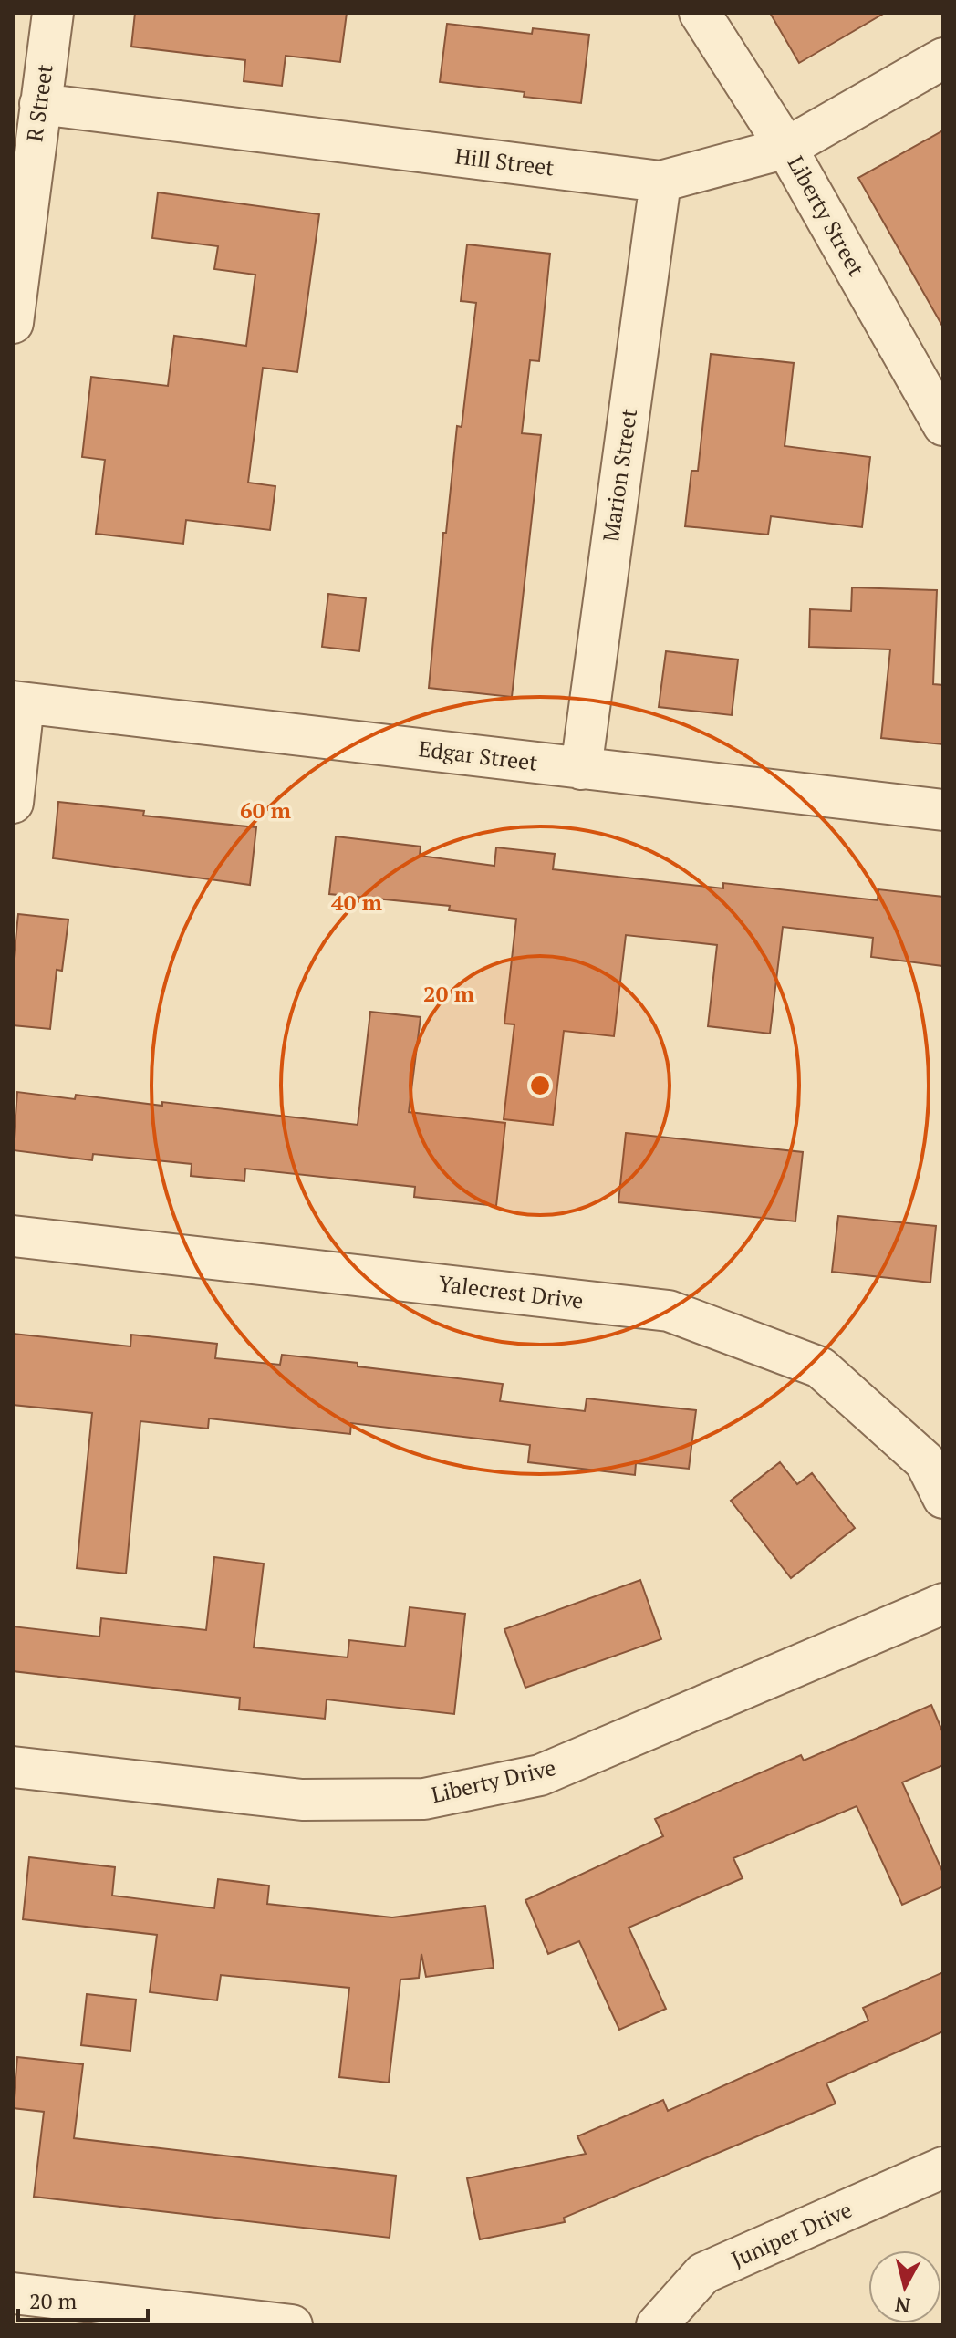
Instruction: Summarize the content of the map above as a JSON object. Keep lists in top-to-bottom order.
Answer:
{
  "streets": {
    "street": [
      "R Street",
      "Hill Street",
      "Liberty Street",
      "Marion Street",
      "Edgar Street",
      "Yalecrest Drive",
      "Liberty Drive",
      "Juniper Drive"
    ]
  },
  "crossings": [
    ["R Street", "Hill Street"],
    ["Hill Street", "Liberty Street"],
    ["Hill Street", "Marion Street"],
    ["Marion Street", "Edgar Street"]
  ],
  "scale_bar": "20 m",
  "north": "bottom",
  "rings": ["60 m", "40 m", "20 m"]
}
